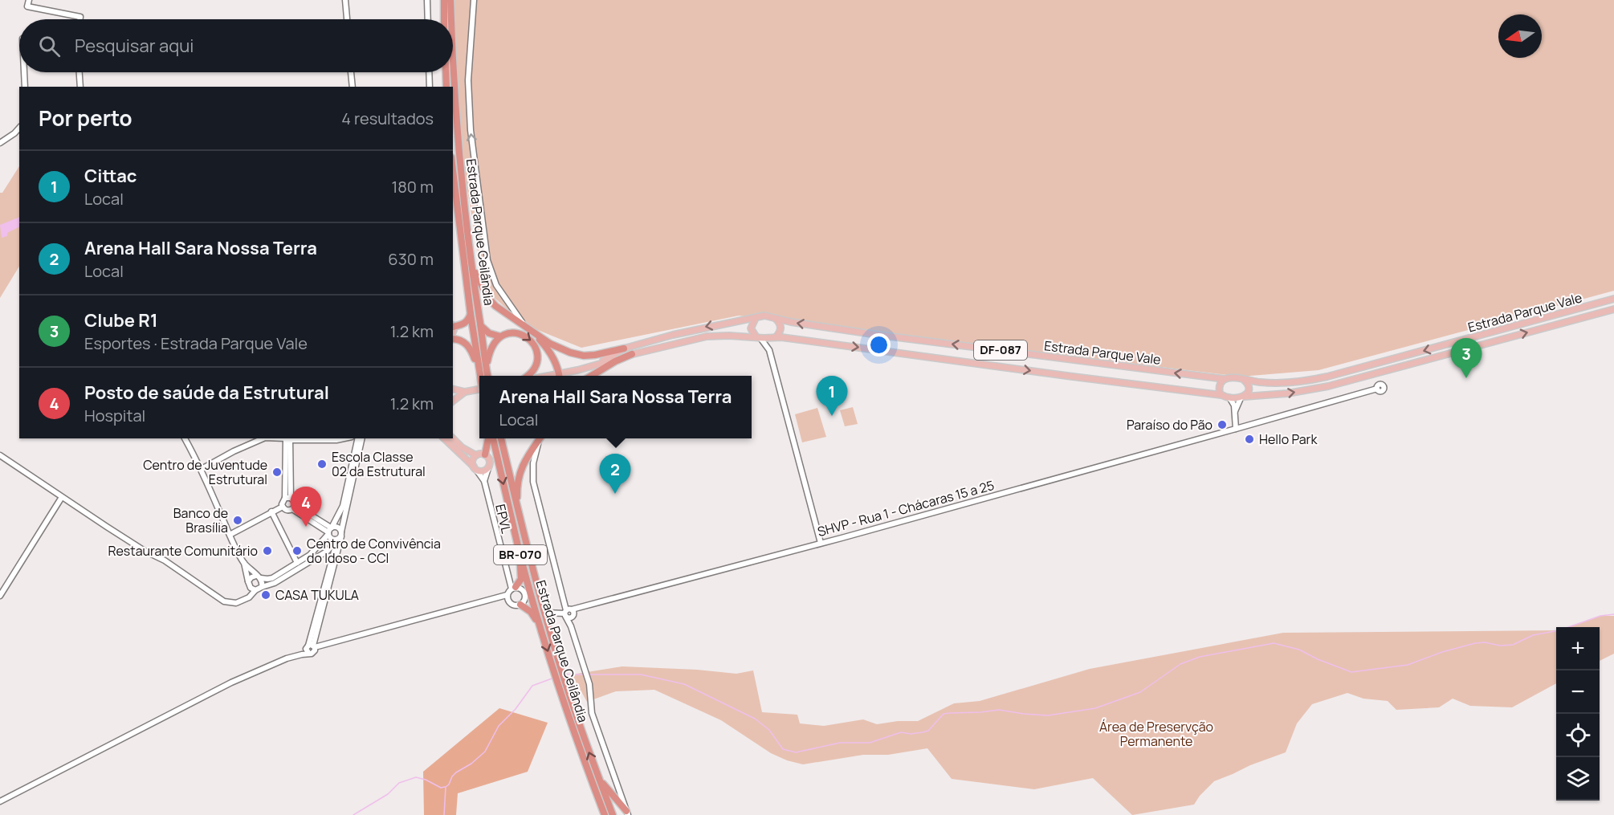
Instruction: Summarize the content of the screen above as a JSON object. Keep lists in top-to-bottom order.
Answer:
{
  "streets": {
    "highway": ["Estrada Parque Ceilândia", "BR-070"],
    "main road": ["Estrada Parque Vale", "DF-087", "EPVL"],
    "street": ["SHVP - Rua 1 - Chácaras 15 a 25"]
  },
  "crossings": [
    ["Estrada Parque Vale", "DF-087"],
    ["Estrada Parque Vale", "SHVP - Rua 1 - Chácaras 15 a 25"]
  ],
  "parks": ["Área de Preservção Permanente"],
  "places": [
    "Paraíso do Pão",
    "Hello Park",
    "Escola Classe 02 da Estrutural",
    "Centro de Juventude Estrutural",
    "Banco de Brasília",
    "Restaurante Comunitário",
    "Centro de Convivência do Idoso - CCI",
    "CASA TUKULA"
  ],
  "north": "left",
  "page": {
    "search": "Pesquisar aqui",
    "heading": ["Por perto", "4 resultados"],
    "list": [
      {
        "mark": "1",
        "name": "Cittac",
        "note": "Local",
        "value": "180 m"
      },
      {
        "mark": "2",
        "name": "Arena Hall Sara Nossa Terra",
        "note": "Local",
        "value": "630 m"
      },
      {
        "mark": "3",
        "name": "Clube R1",
        "note": "Esportes · Estrada Parque Vale",
        "value": "1.2 km"
      },
      {
        "mark": "4",
        "name": "Posto de saúde da Estrutural",
        "note": "Hospital",
        "value": "1.2 km"
      }
    ],
    "pins": [
      "3",
      "1",
      "2",
      "4"
    ],
    "popup": ["Arena Hall Sara Nossa Terra", "Local"],
    "map_buttons": ["+", "−"]
  }
}
